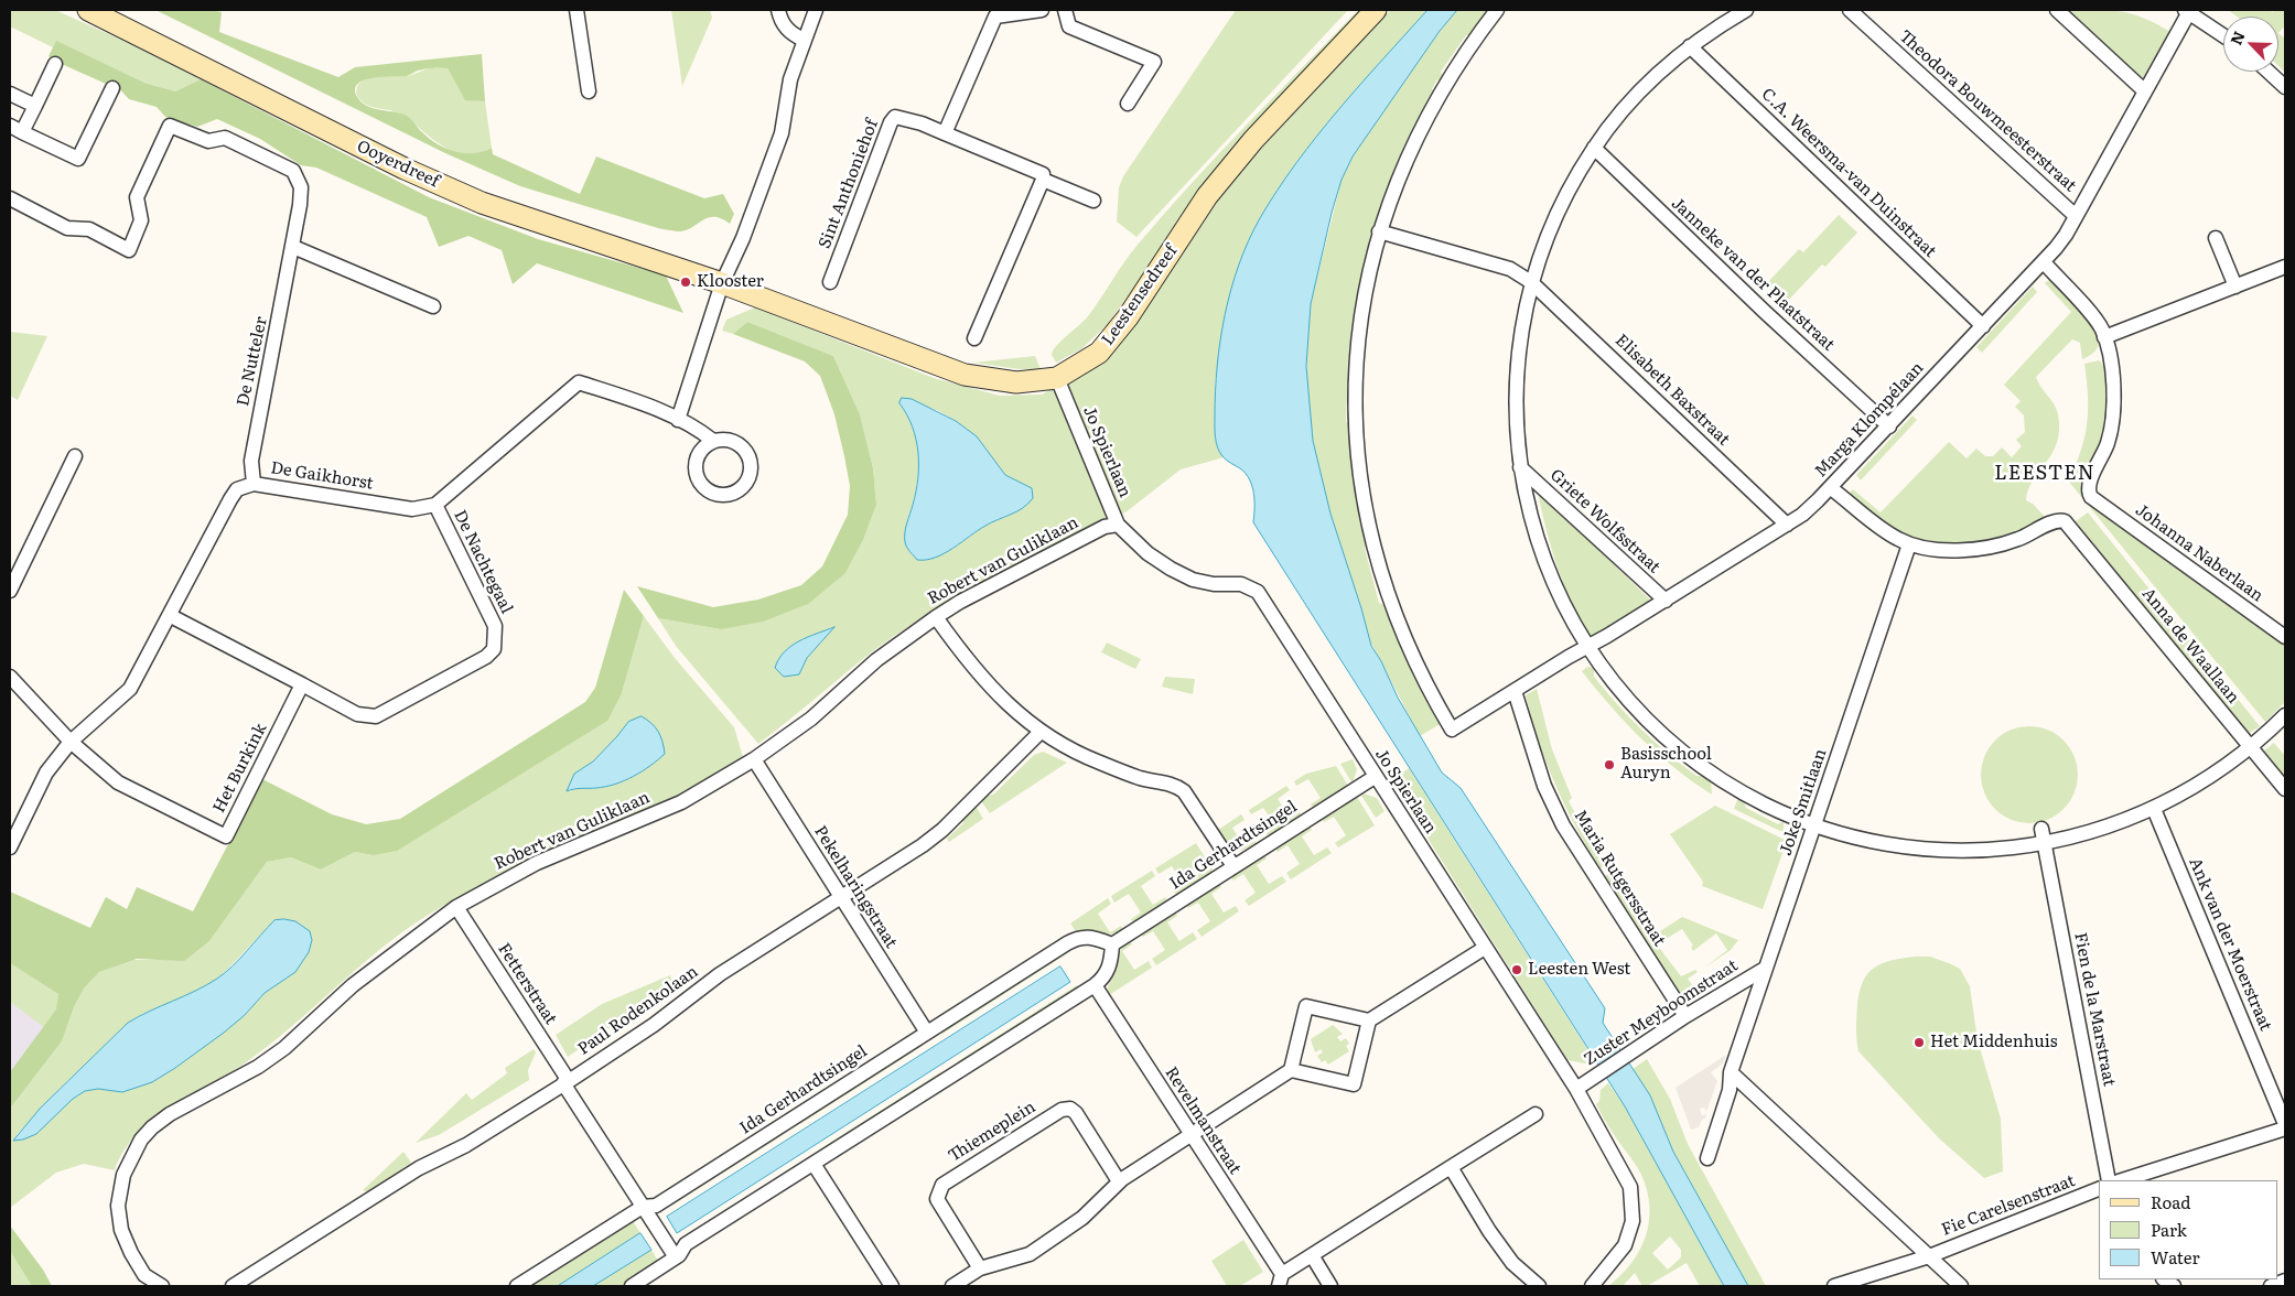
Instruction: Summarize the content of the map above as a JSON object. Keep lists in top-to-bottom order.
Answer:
{
  "streets": {
    "street": [
      "Theodora Bouwmeesterstraat",
      "Ooyerdreef",
      "C.A. Weersma-van Duinstraat",
      "Sint Anthoniehof",
      "Janneke van der Plaatstraat",
      "Leestensedreef",
      "De Nutteler",
      "Elisabeth Baxstraat",
      "Marga Klompélaan",
      "Jo Spierlaan",
      "De Gaikhorst",
      "Griete Wolfsstraat",
      "Johanna Naberlaan",
      "Robert van Guliklaan",
      "De Nachtegaal",
      "Anna de Waallaan",
      "Het Burkink",
      "Joke Smitlaan",
      "Ida Gerhardtsingel",
      "Maria Rutgersstraat",
      "Pekelharingstraat",
      "Ank van der Moerstraat",
      "Fetterstraat",
      "Fien de la Marstraat",
      "Paul Rodenkolaan",
      "Zuster Meyboomstraat",
      "Revelmanstraat",
      "Thiemeplein",
      "Fie Carelsenstraat"
    ]
  },
  "crossings": [
    ["Theodora Bouwmeesterstraat", "Marga Klompélaan"],
    ["Ooyerdreef", "Leestensedreef"],
    ["C.A. Weersma-van Duinstraat", "Marga Klompélaan"],
    ["Janneke van der Plaatstraat", "Marga Klompélaan"],
    ["Leestensedreef", "Jo Spierlaan"],
    ["De Nutteler", "De Gaikhorst"],
    ["Elisabeth Baxstraat", "Marga Klompélaan"],
    ["Marga Klompélaan", "Griete Wolfsstraat"],
    ["Marga Klompélaan", "Maria Rutgersstraat"],
    ["Jo Spierlaan", "Robert van Guliklaan"],
    ["Jo Spierlaan", "Ida Gerhardtsingel"],
    ["Jo Spierlaan", "Zuster Meyboomstraat"],
    ["De Gaikhorst", "De Nachtegaal"],
    ["De Gaikhorst", "Het Burkink"],
    ["Robert van Guliklaan", "Pekelharingstraat"],
    ["Robert van Guliklaan", "Fetterstraat"],
    ["De Nachtegaal", "Het Burkink"],
    ["Anna de Waallaan", "Joke Smitlaan"],
    ["Joke Smitlaan", "Zuster Meyboomstraat"],
    ["Ida Gerhardtsingel", "Pekelharingstraat"],
    ["Ida Gerhardtsingel", "Fetterstraat"],
    ["Maria Rutgersstraat", "Zuster Meyboomstraat"],
    ["Pekelharingstraat", "Paul Rodenkolaan"],
    ["Fetterstraat", "Paul Rodenkolaan"]
  ],
  "districts": ["LEESTEN"],
  "places": [
    "Klooster",
    "Basisschool Auryn",
    "Leesten West",
    "Het Middenhuis"
  ],
  "legend": ["Road", "Park", "Water"],
  "north": "top left"
}
